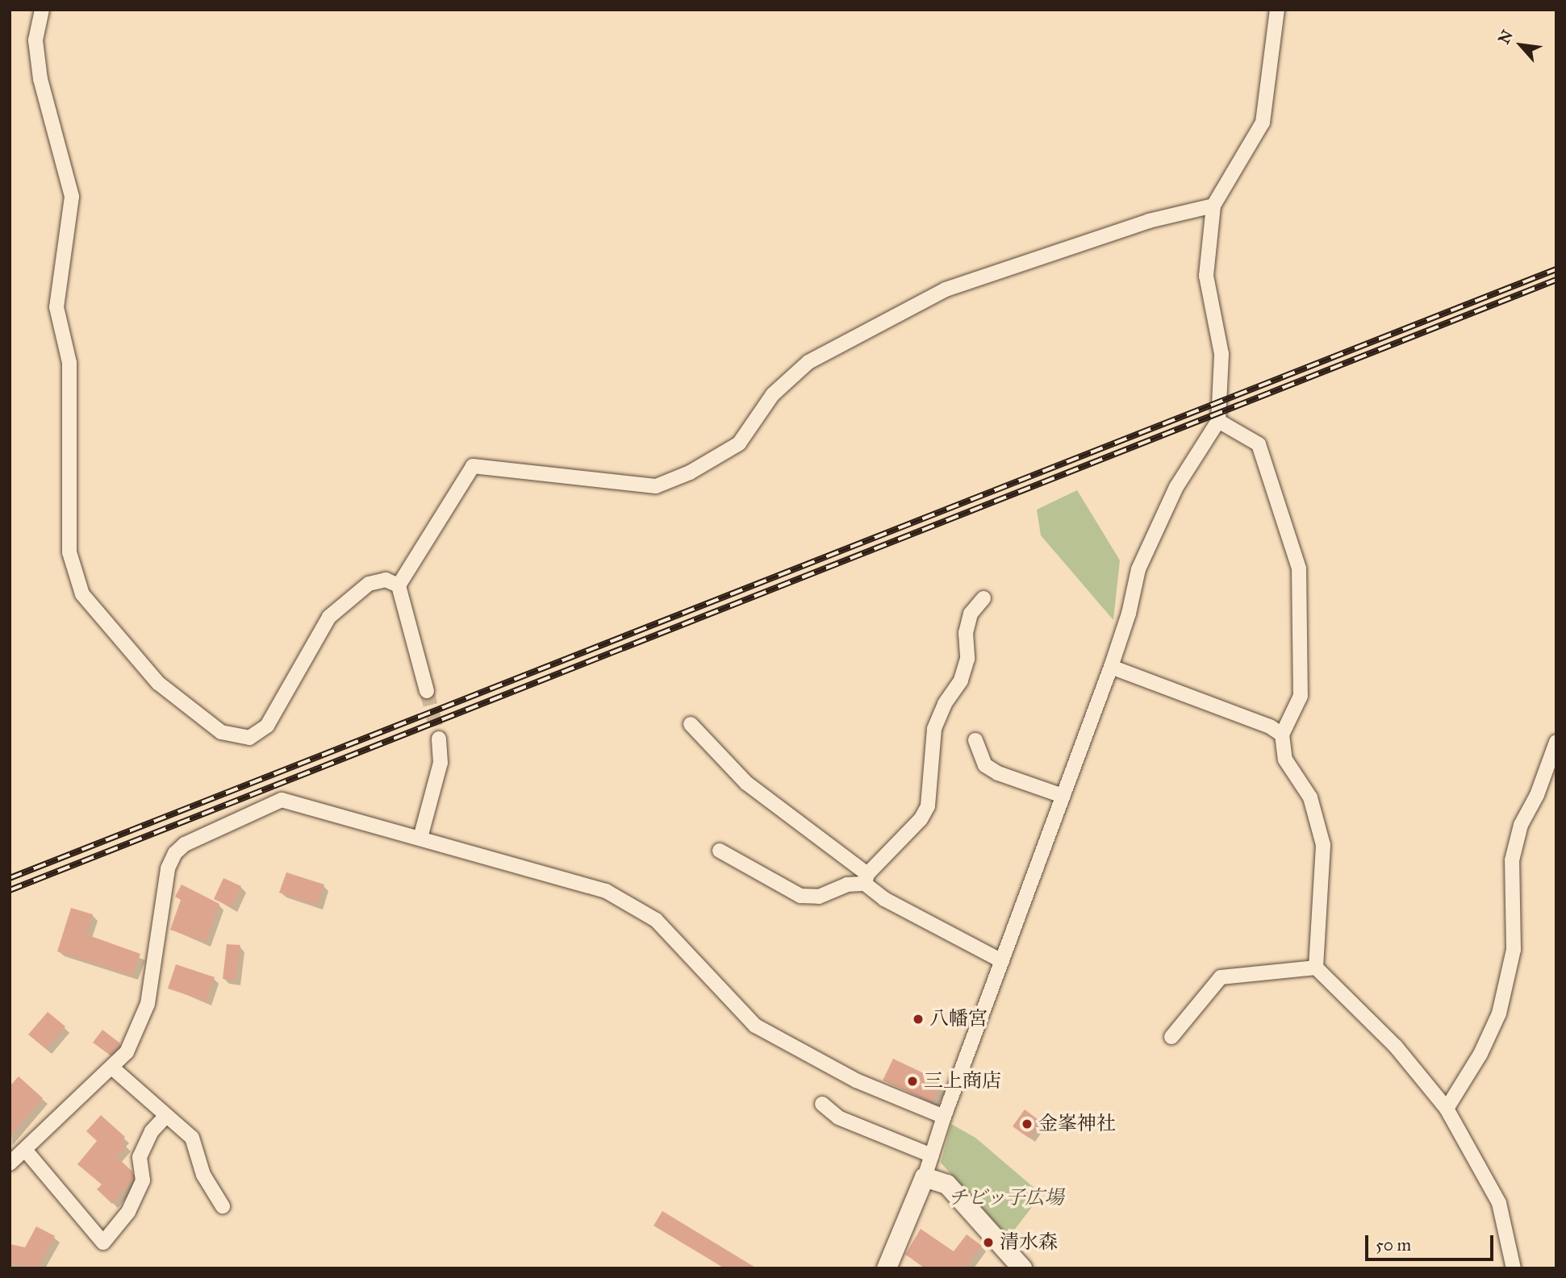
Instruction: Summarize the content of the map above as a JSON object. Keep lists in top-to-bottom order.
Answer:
{
  "parks": ["チビッ子広場"],
  "places": [
    "八幡宮",
    "三上商店",
    "金峯神社",
    "清水森"
  ],
  "scale_bar": "50 m",
  "north": "top left"
}
